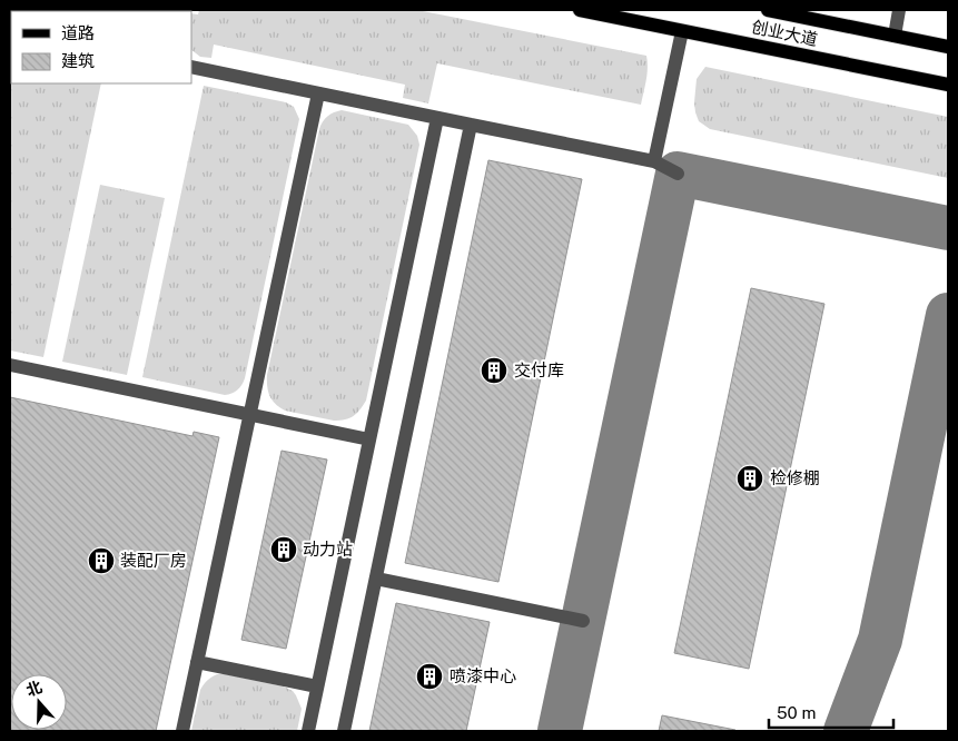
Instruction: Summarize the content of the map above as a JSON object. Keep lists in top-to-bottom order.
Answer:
{
  "streets": {
    "main road": ["创业大道"]
  },
  "places": {
    "building": [
      "交付库",
      "检修棚",
      "动力站",
      "装配厂房",
      "喷漆中心"
    ]
  },
  "legend": ["道路", "建筑"],
  "scale_bar": "50 m",
  "north": "top"
}
